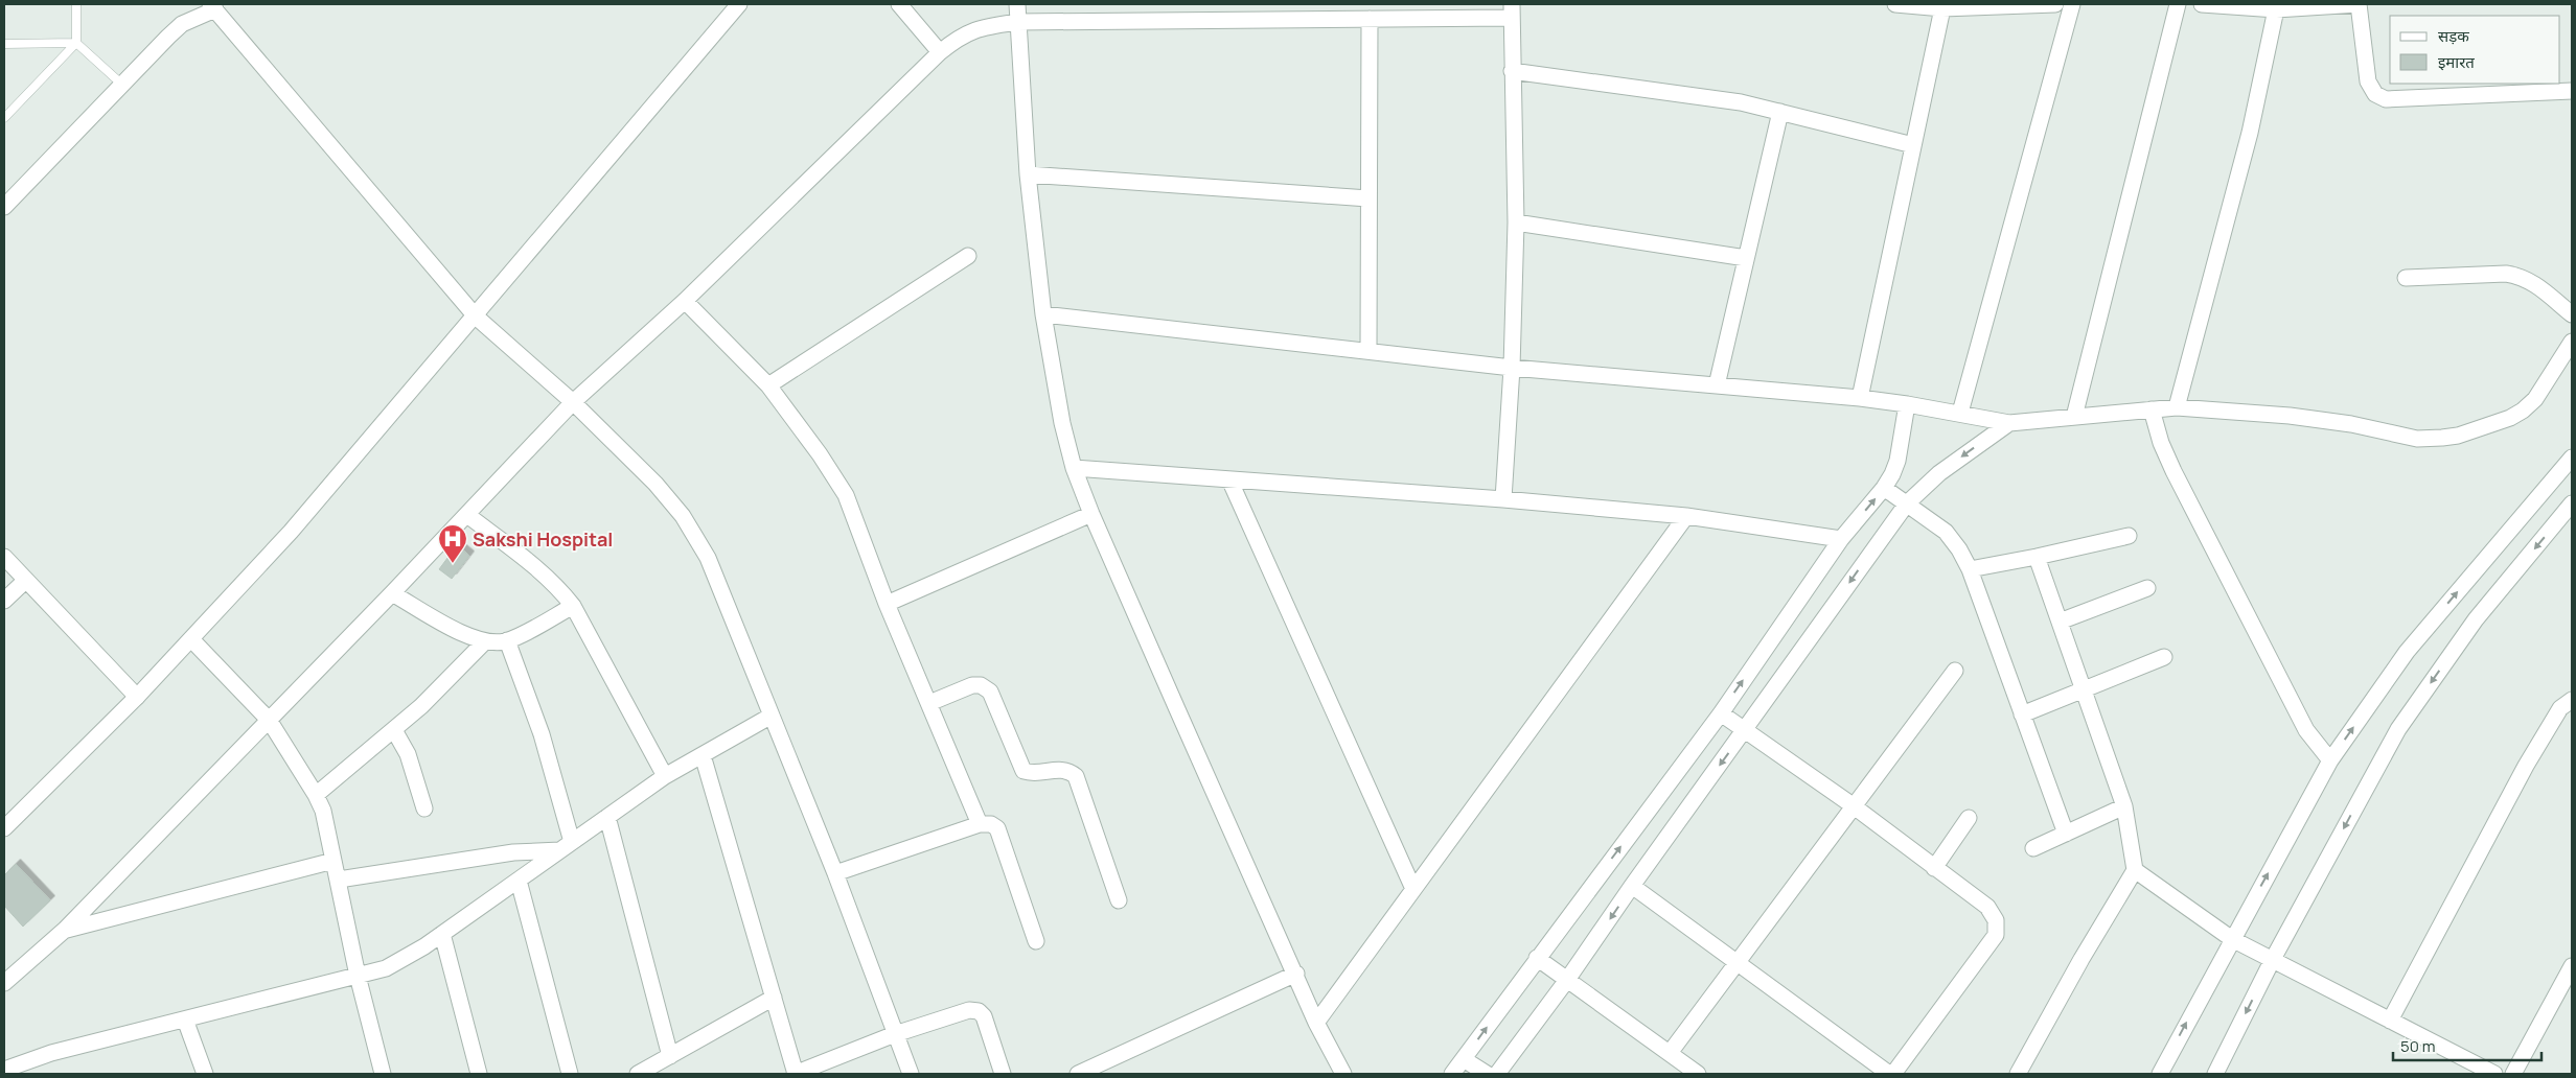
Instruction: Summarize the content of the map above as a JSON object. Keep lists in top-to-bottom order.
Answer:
{
  "places": {
    "hospital": ["Sakshi Hospital"]
  },
  "legend": ["सड़क", "इमारत"],
  "scale_bar": "50 m"
}
